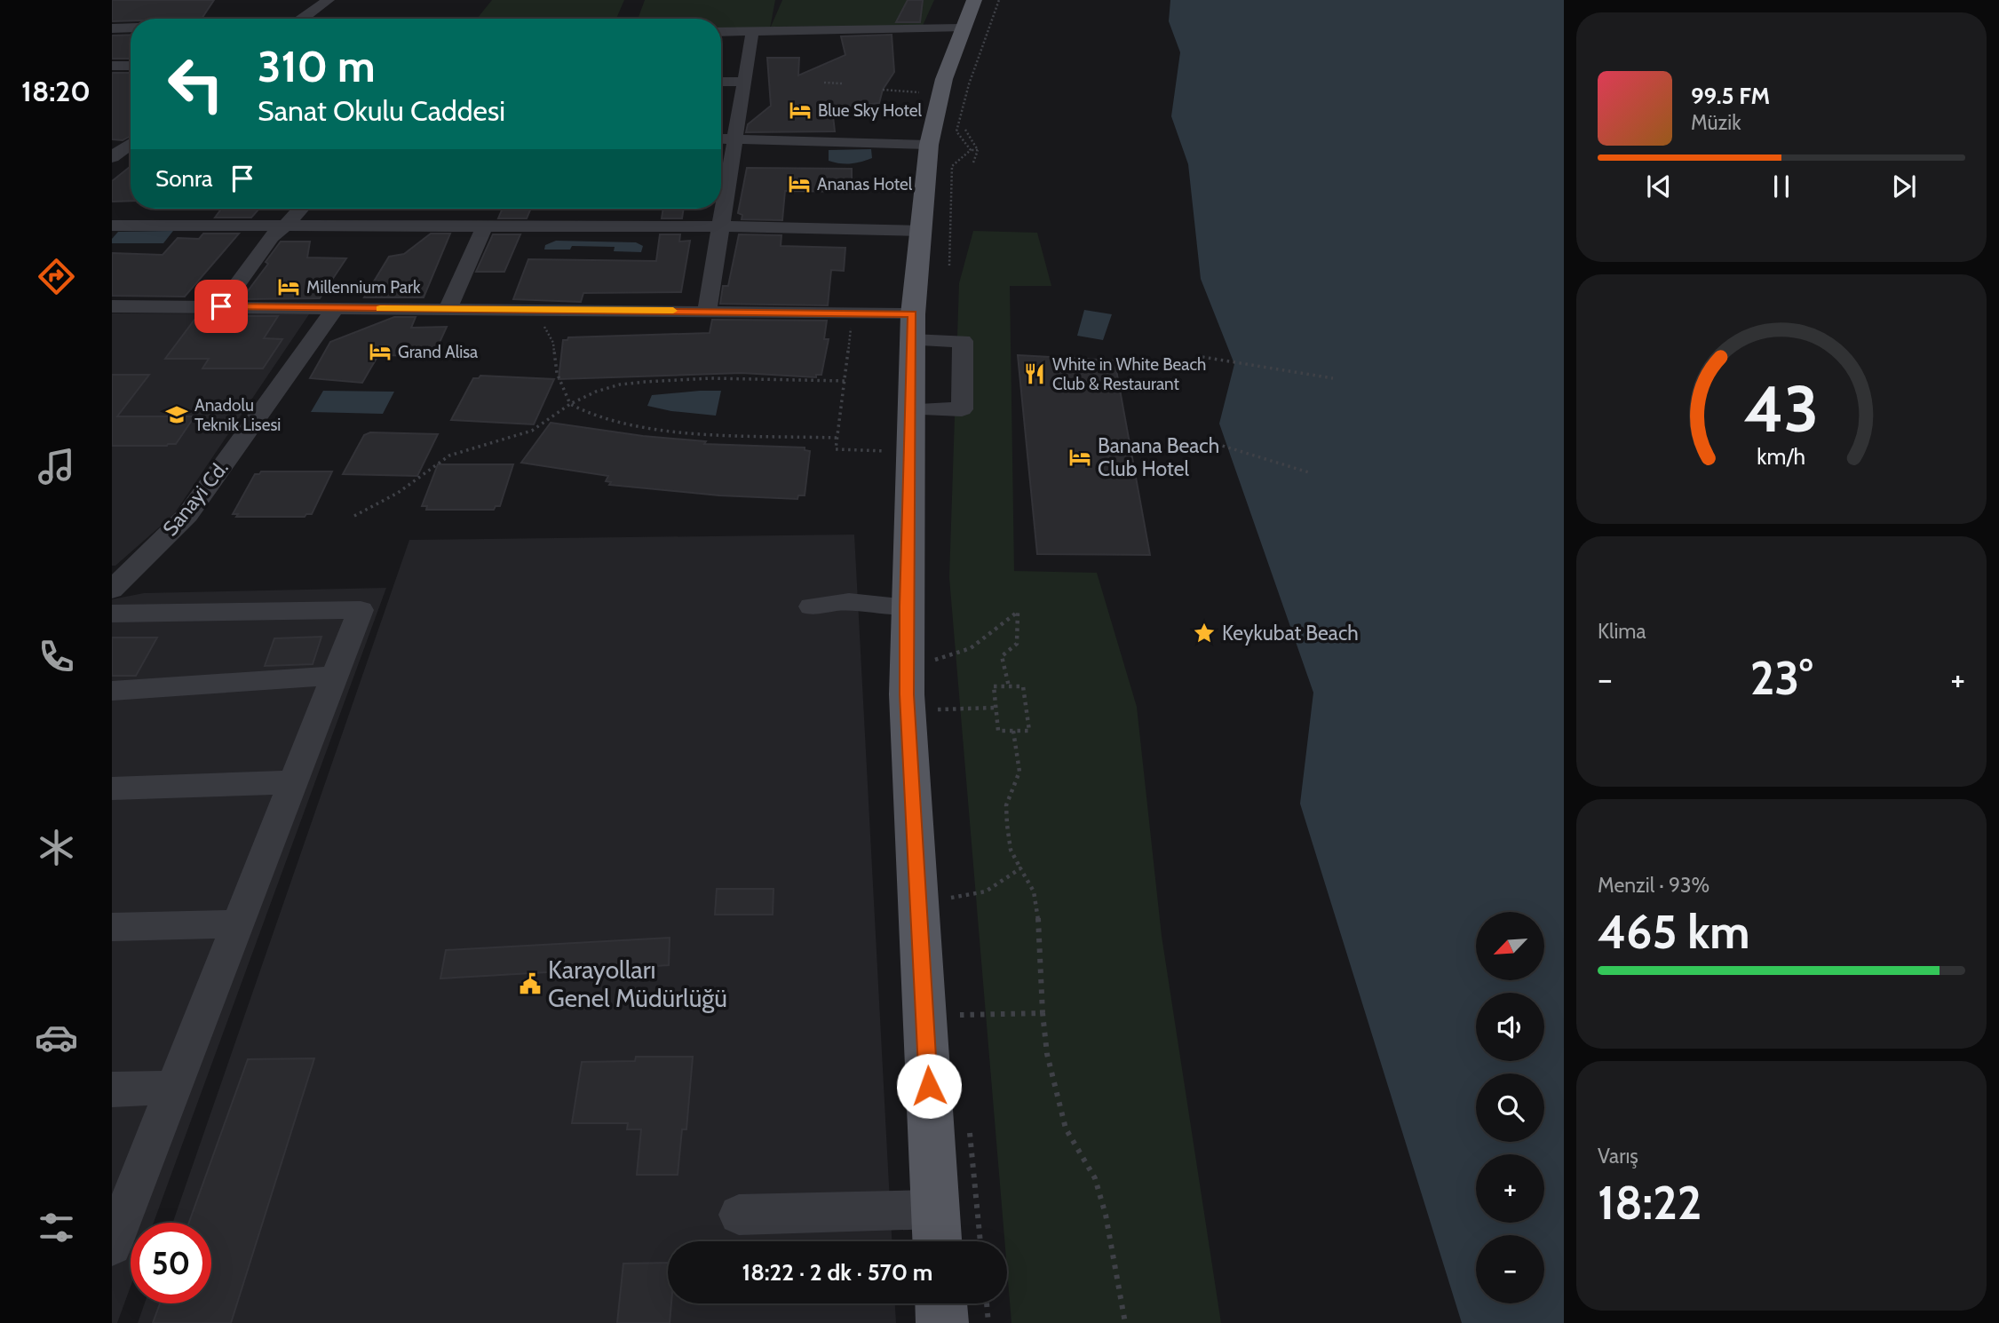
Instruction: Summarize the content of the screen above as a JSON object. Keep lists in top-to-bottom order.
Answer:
{
  "streets": {
    "street": ["Sanayi Cd."]
  },
  "places": {
    "hotel": [
      "Blue Sky Hotel",
      "Ananas Hotel",
      "Millennium Park",
      "Grand Alisa",
      "Banana Beach Club Hotel"
    ],
    "restaurant": ["White in White Beach Club & Restaurant"],
    "school or university": ["Anadolu Teknik Lisesi"],
    "place": ["Keykubat Beach"],
    "public building": ["Karayolları Genel Müdürlüğü"]
  },
  "north": "bottom left",
  "page": {
    "tabs": "18:20",
    "turn": ["310 m", "Sanat Okulu Caddesi"],
    "song": ["99.5 FM", "Müzik"],
    "then": "Sonra",
    "tile": [
      "Klima",
      ["Menzil · 93%", "465 km"],
      ["Varış", "18:22"]
    ],
    "heat": ["−", "23°", "+"],
    "map_buttons": ["+", "−"],
    "limit": "50",
    "trip": "18:22 · 2 dk · 570 m",
    "gauge": ["43", "km/h"]
  }
}
